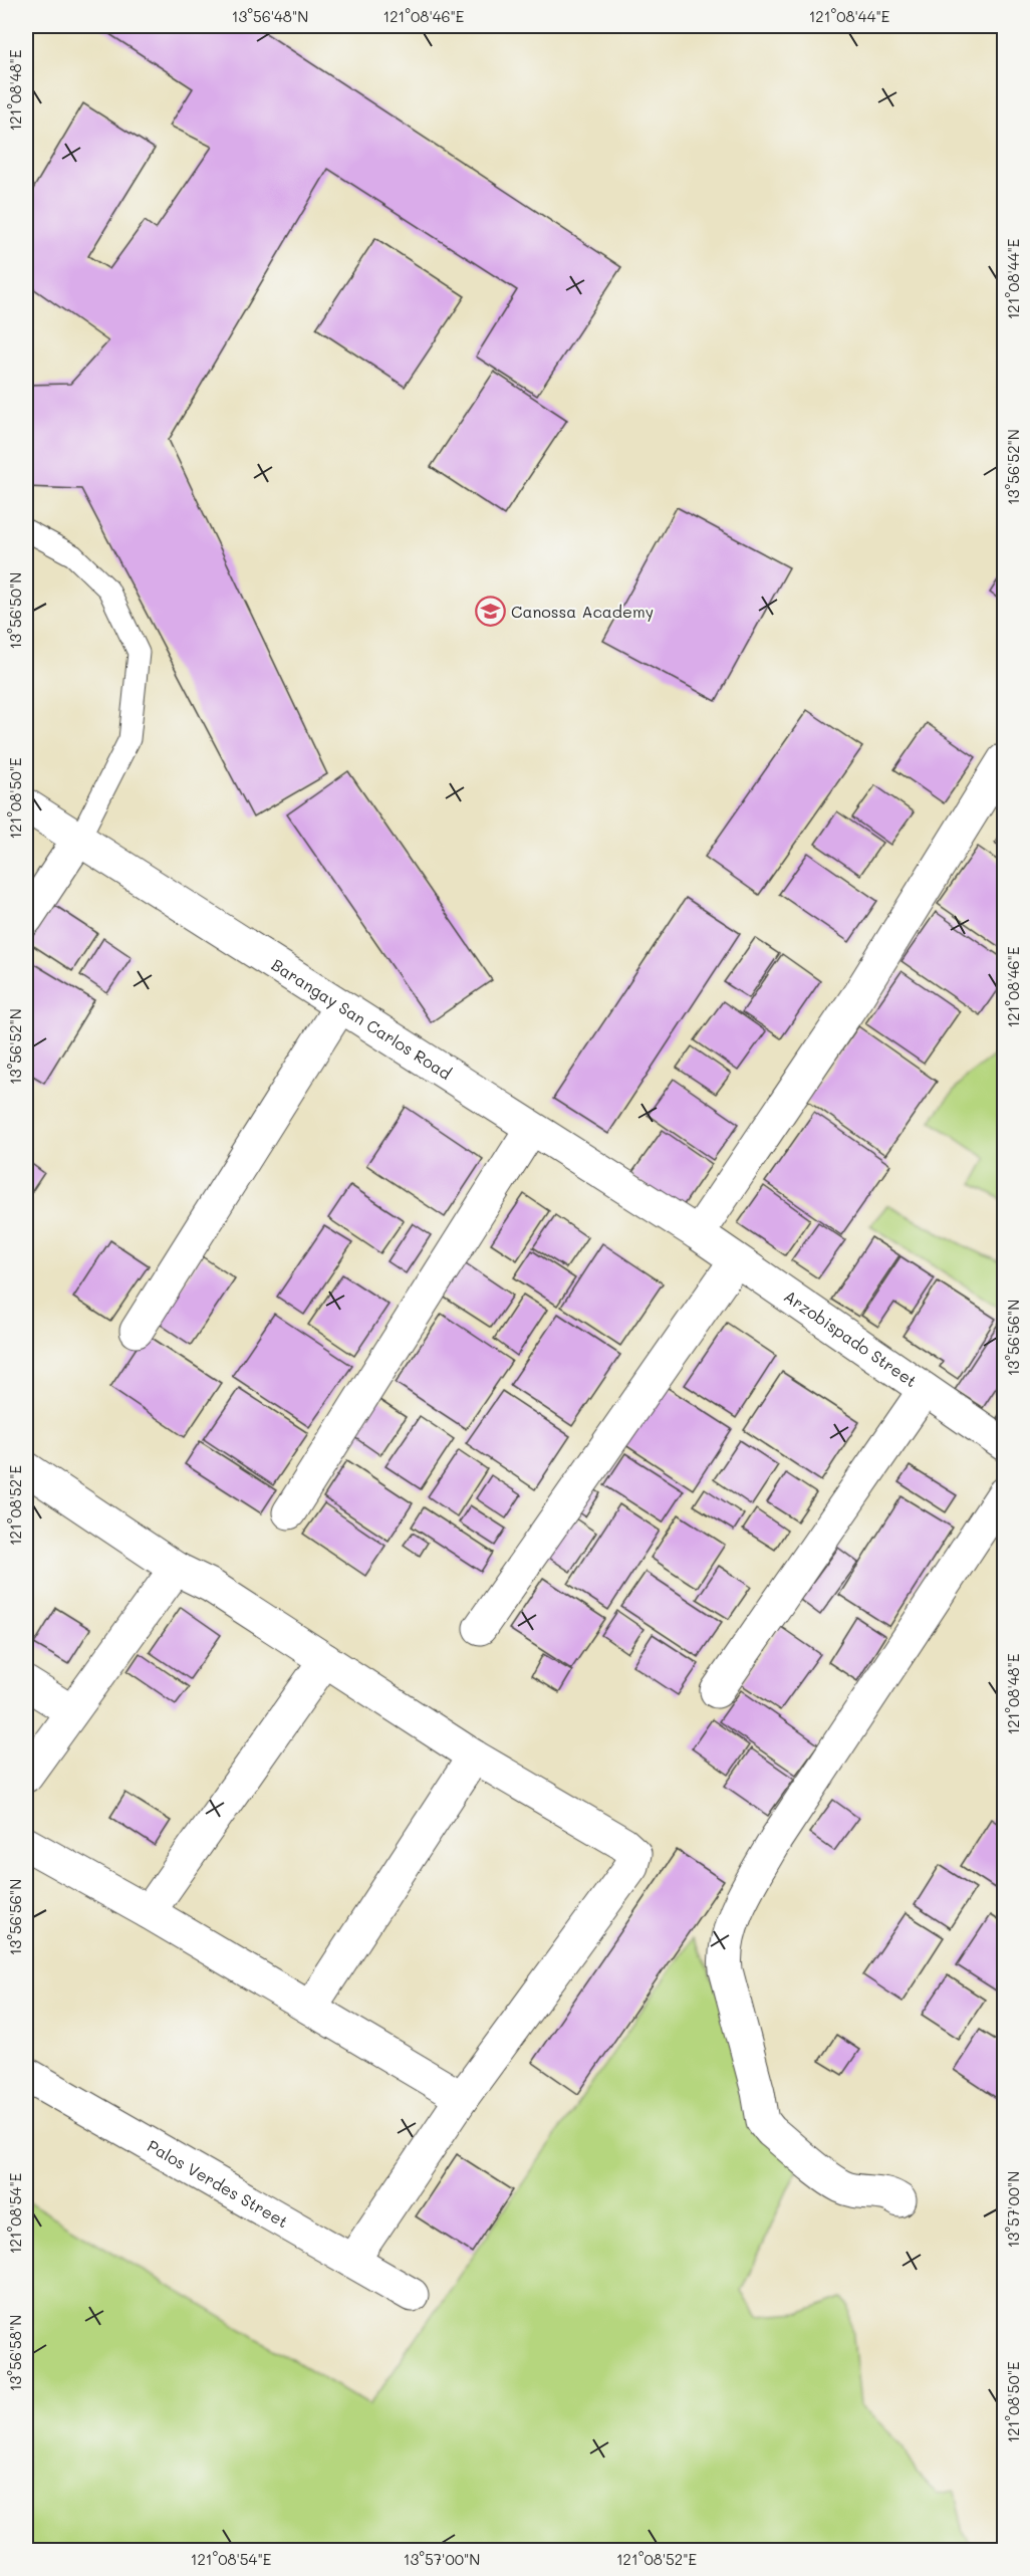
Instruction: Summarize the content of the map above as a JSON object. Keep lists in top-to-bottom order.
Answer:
{
  "streets": {
    "street": ["Barangay San Carlos Road", "Arzobispado Street", "Palos Verdes Street"]
  },
  "crossings": [
    ["Barangay San Carlos Road", "Arzobispado Street"]
  ],
  "places": {
    "school or university": ["Canossa Academy"]
  },
  "coordinates": [
    "13°56'48\"N",
    "121°08'46\"E",
    "121°08'44\"E",
    "121°08'48\"E",
    "13°56'52\"N",
    "13°56'50\"N",
    "121°08'50\"E",
    "13°56'56\"N",
    "121°08'52\"E",
    "13°57'00\"N",
    "121°08'54\"E",
    "13°56'58\"N"
  ]
}
